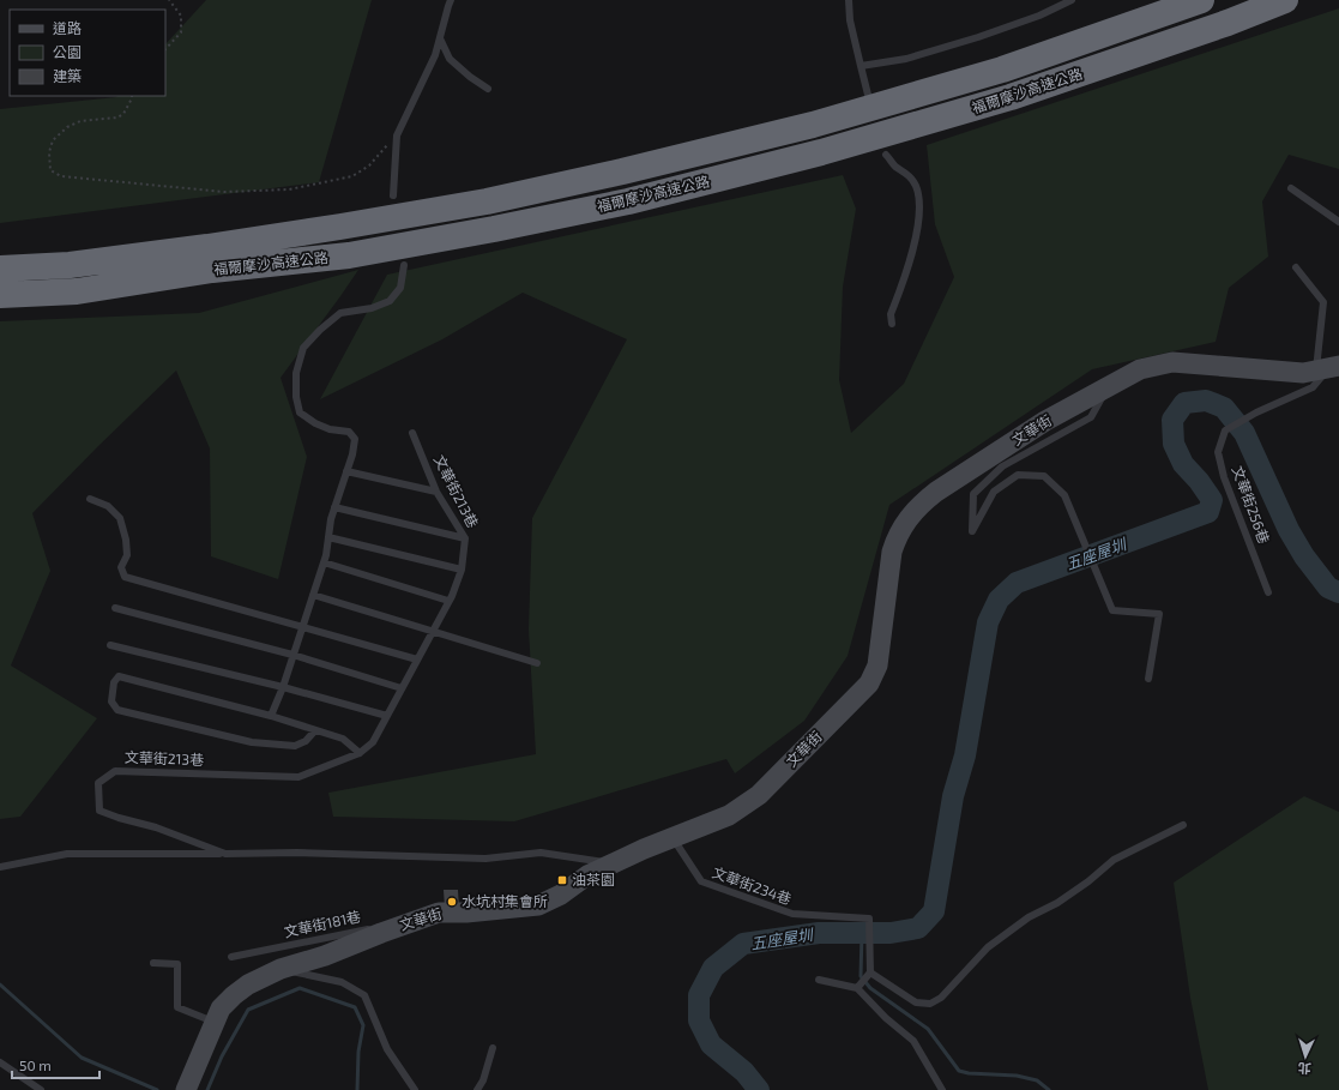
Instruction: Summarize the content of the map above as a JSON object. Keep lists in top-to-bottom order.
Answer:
{
  "streets": {
    "highway": ["福爾摩沙高速公路"],
    "street": ["文華街"],
    "lane": [
      "文華街213巷",
      "文華街256巷",
      "文華街234巷",
      "文華街181巷"
    ]
  },
  "crossings": [
    ["文華街", "文華街213巷"],
    ["文華街", "文華街256巷"],
    ["文華街", "文華街234巷"],
    ["文華街", "文華街181巷"]
  ],
  "water": ["五座屋圳"],
  "places": {
    "transit": ["油茶園"],
    "other": ["水坑村集會所"]
  },
  "legend": ["道路", "公園", "建築"],
  "scale_bar": "50 m",
  "north": "bottom"
}
